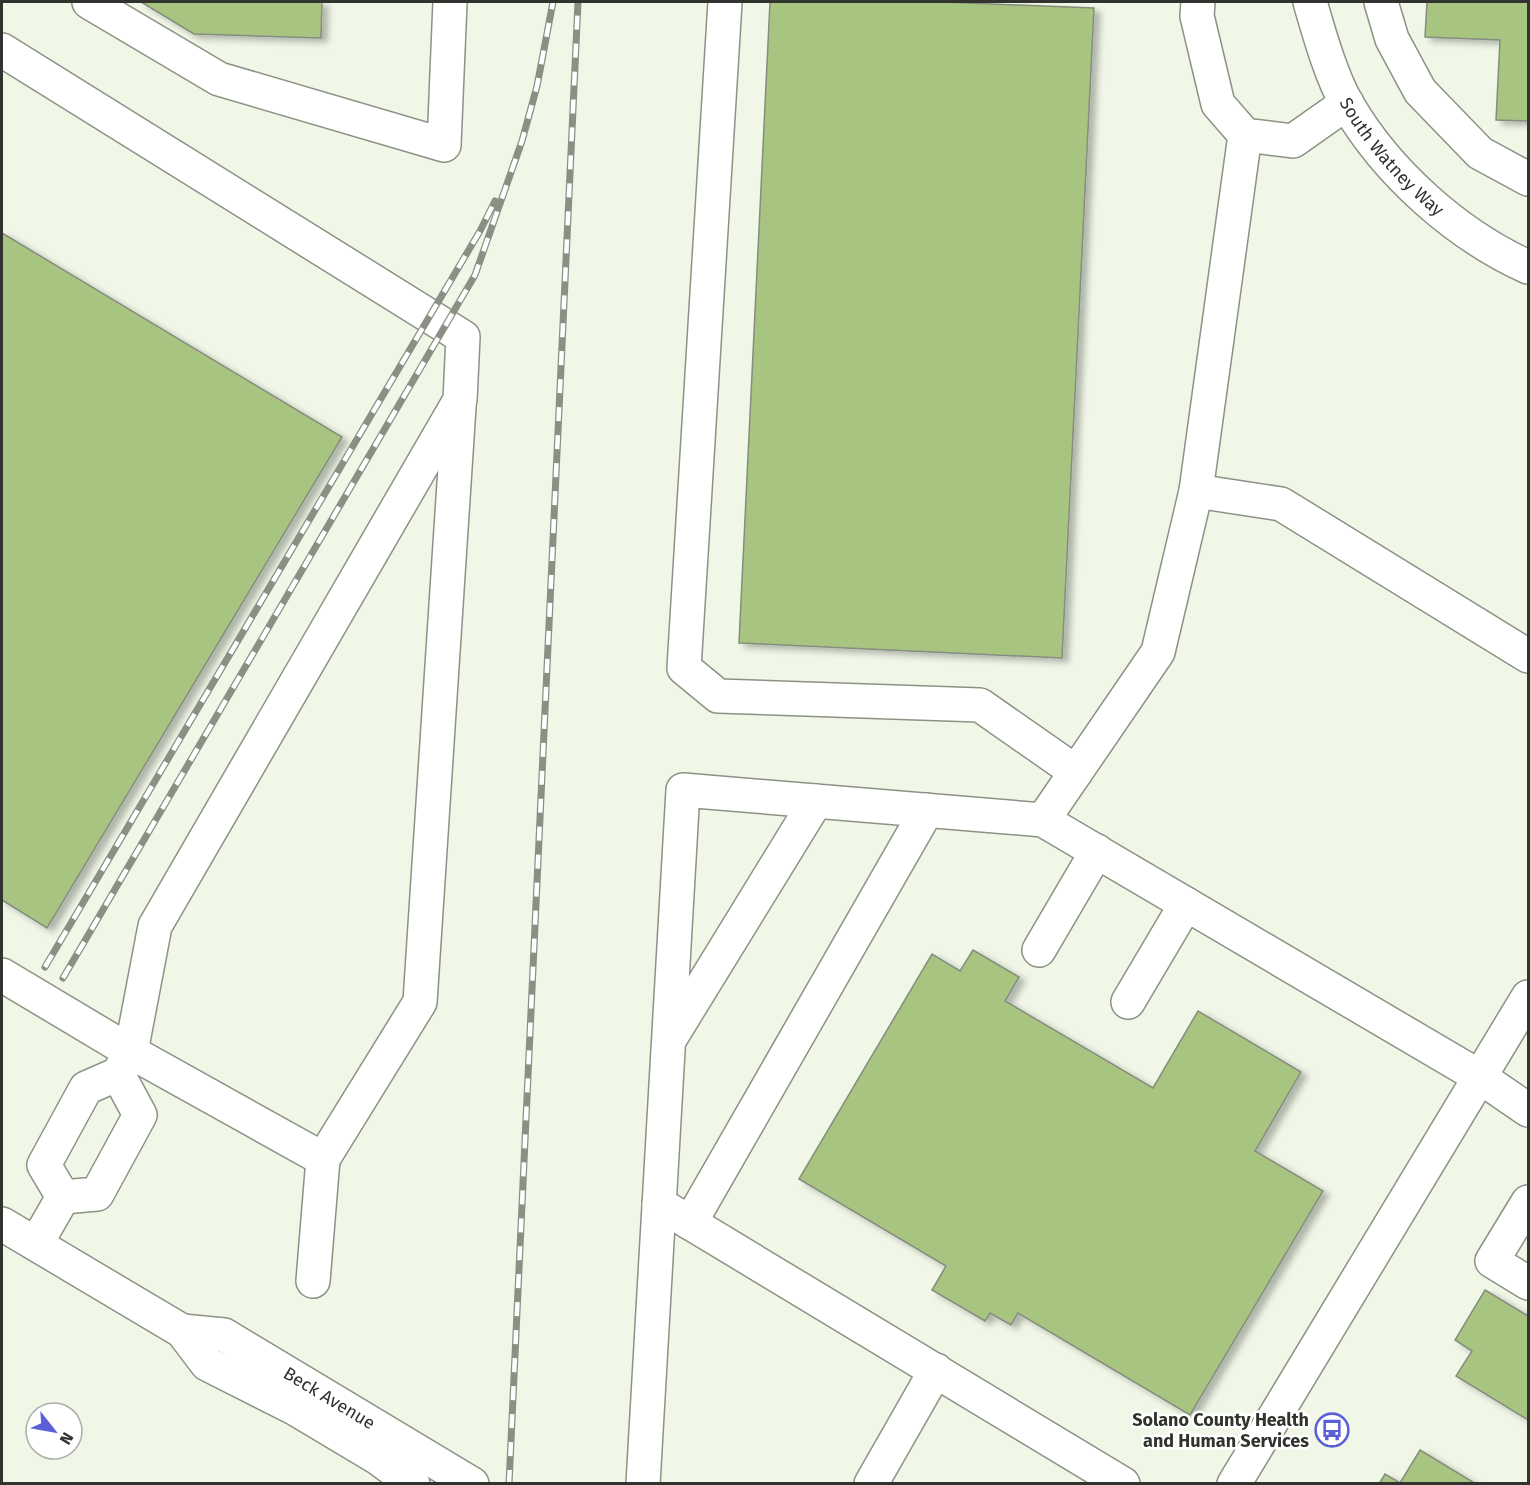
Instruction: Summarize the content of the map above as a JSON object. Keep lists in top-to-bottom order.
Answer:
{
  "streets": {
    "street": ["South Watney Way", "Beck Avenue"]
  },
  "places": {
    "bus stop": ["Solano County Health and Human Services"]
  },
  "north": "bottom right"
}
